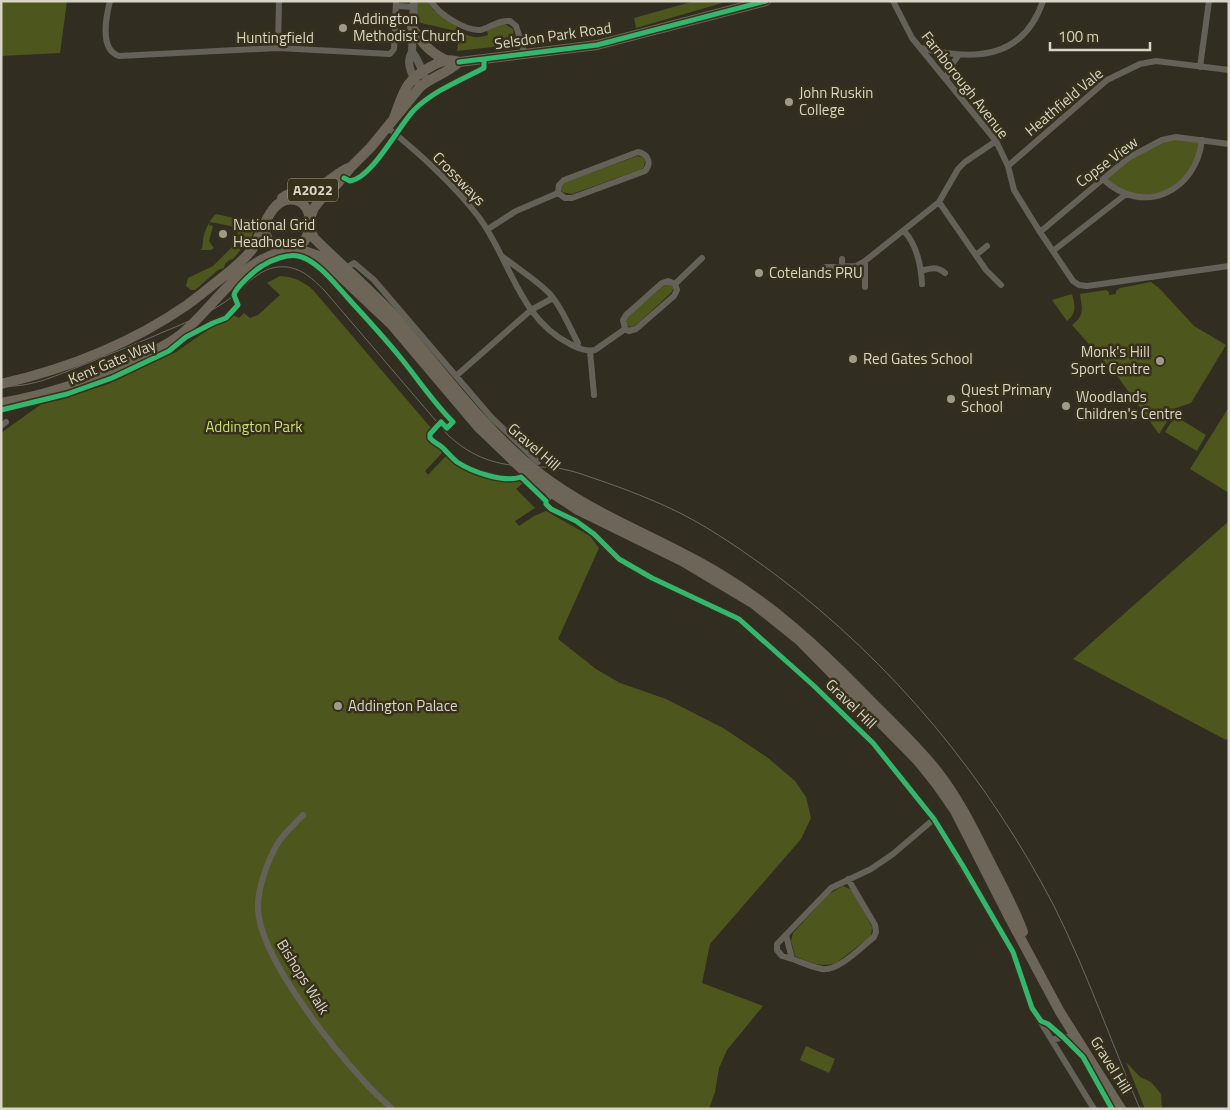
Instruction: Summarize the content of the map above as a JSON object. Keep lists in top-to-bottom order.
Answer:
{
  "streets": {
    "main road": [
      "Selsdon Park Road",
      "A2022",
      "Kent Gate Way",
      "Gravel Hill"
    ],
    "street": [
      "Huntingfield",
      "Farnborough Avenue",
      "Heathfield Vale",
      "Copse View",
      "Crossways",
      "Bishops Walk"
    ]
  },
  "crossings": [
    ["Selsdon Park Road", "Crossways"],
    ["Selsdon Park Road", "Kent Gate Way"],
    ["Selsdon Park Road", "Gravel Hill"],
    ["Farnborough Avenue", "Heathfield Vale"],
    ["Farnborough Avenue", "Copse View"],
    ["Kent Gate Way", "Gravel Hill"]
  ],
  "parks": ["Addington Park"],
  "places": [
    "Addington Methodist Church",
    "John Ruskin College",
    "National Grid Headhouse",
    "Cotelands PRU",
    "Red Gates School",
    "Monk's Hill Sport Centre",
    "Quest Primary School",
    "Woodlands Children's Centre",
    "Addington Palace"
  ],
  "scale_bar": "100 m"
}
